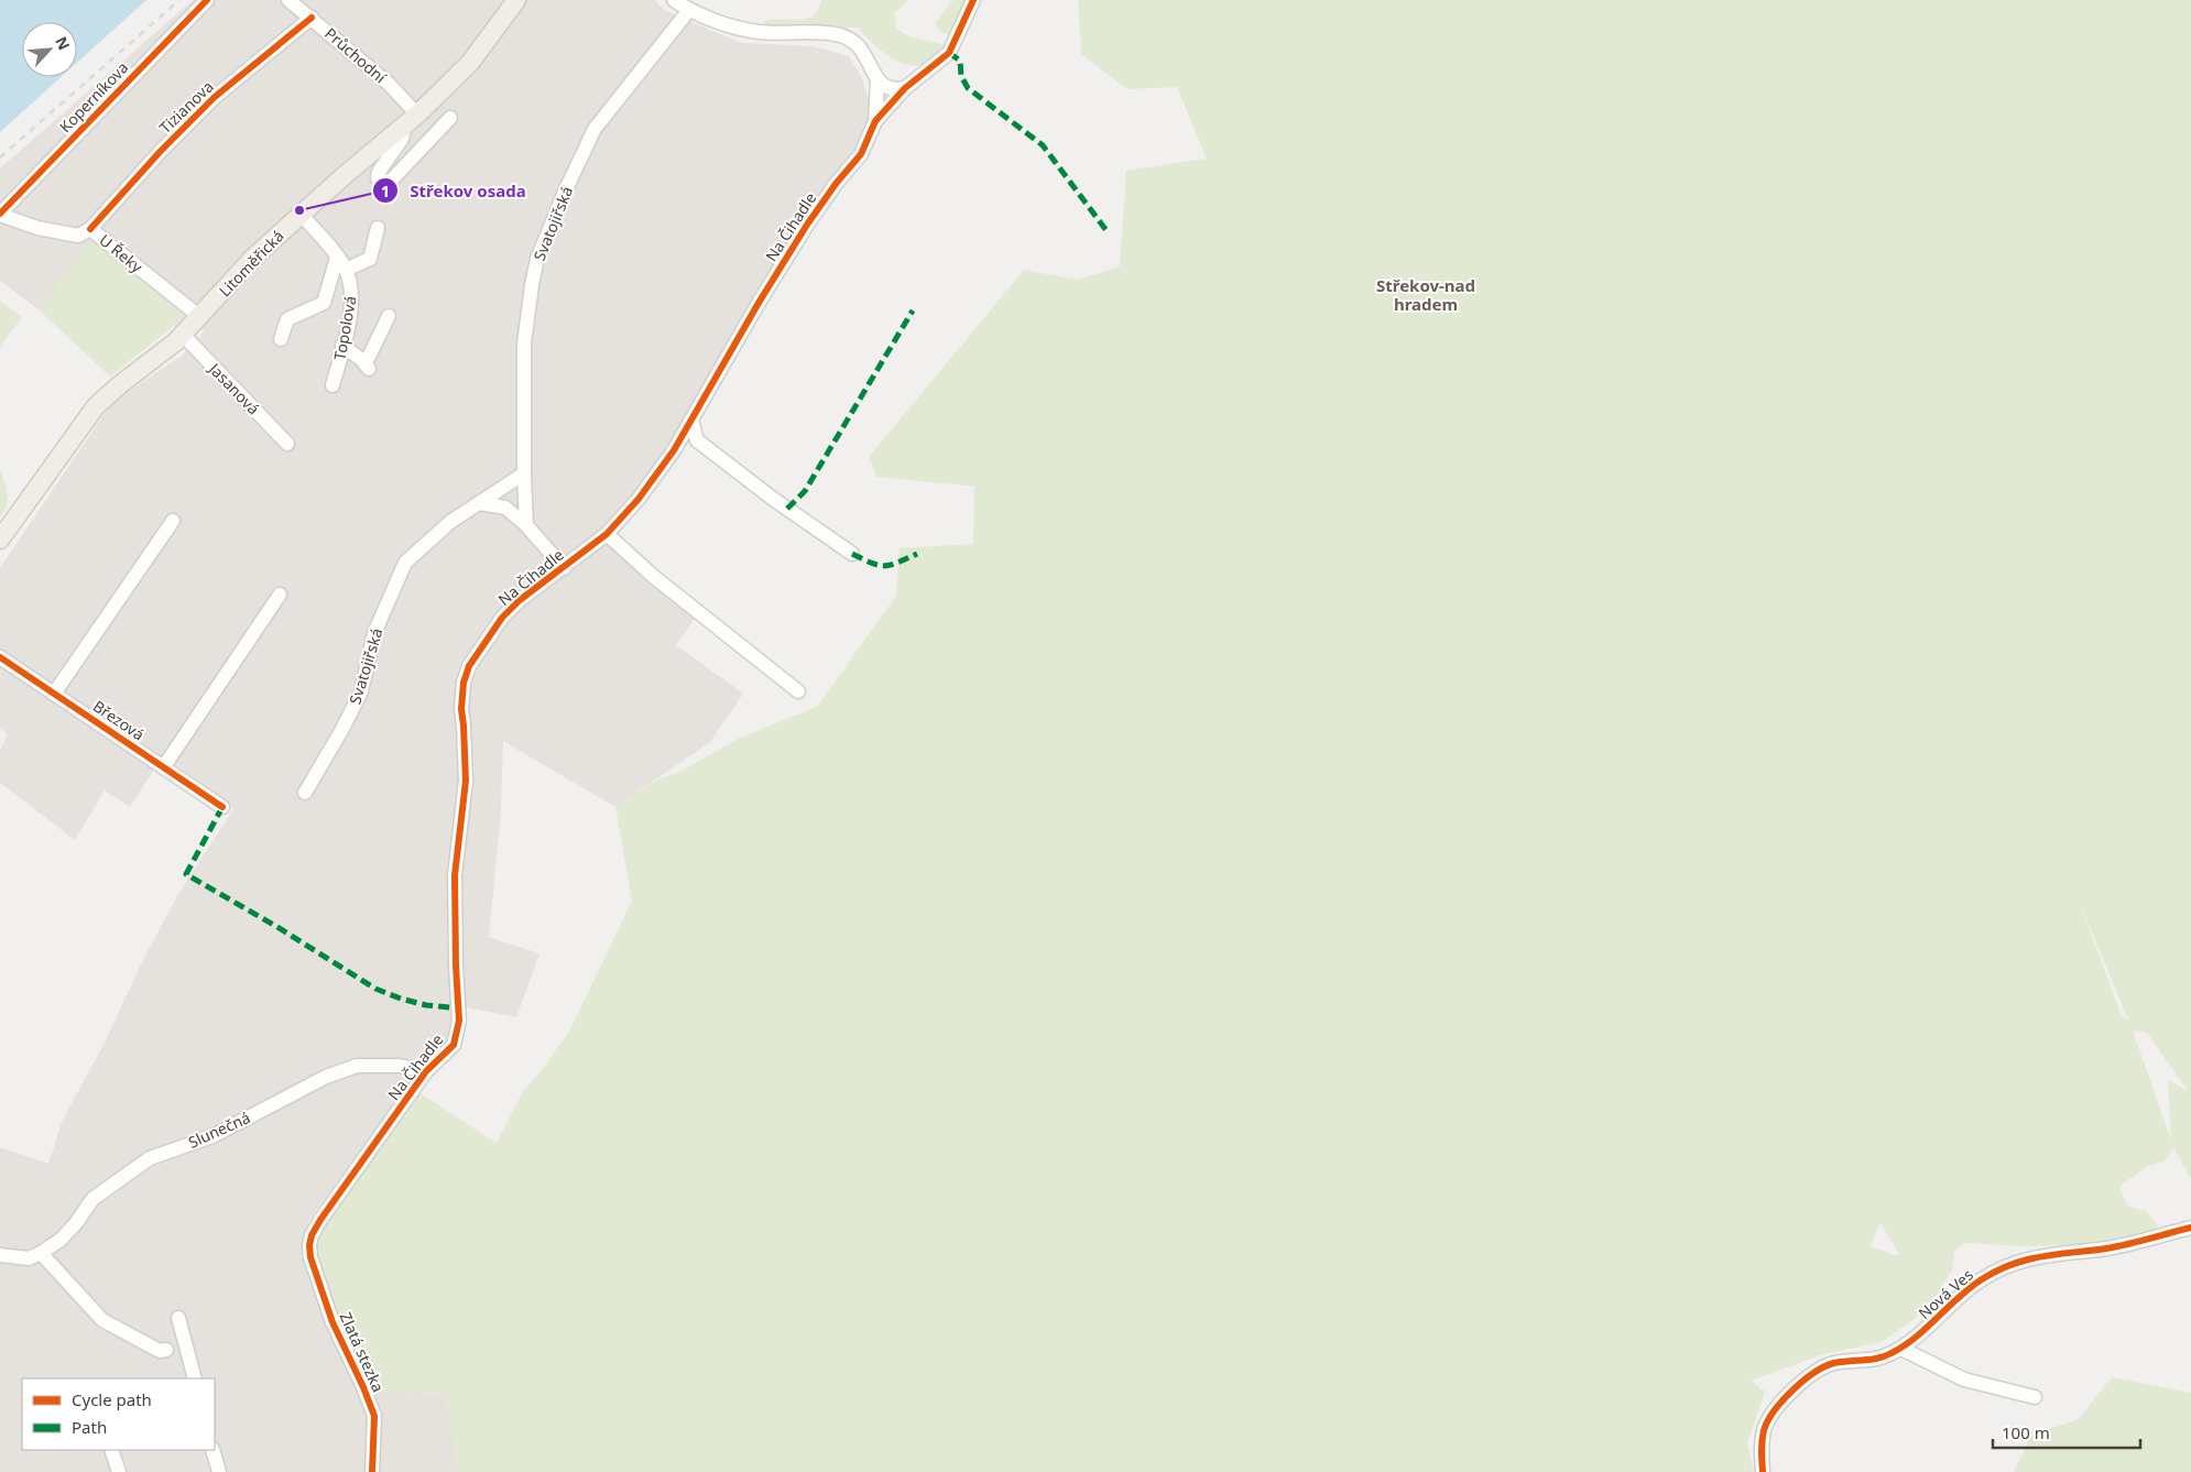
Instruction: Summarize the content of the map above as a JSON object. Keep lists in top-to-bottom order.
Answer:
{
  "streets": {
    "main road": ["Litoměřická"],
    "street": [
      "Průchodní",
      "Koperníkova",
      "Tizianova",
      "Svatojiřská",
      "Na Čihadle",
      "U Řeky",
      "Topolová",
      "Jasanová",
      "Březová",
      "Slunečná",
      "Nová Ves",
      "Zlatá stezka"
    ]
  },
  "crossings": [
    ["Průchodní", "Tizianova"],
    ["Průchodní", "Litoměřická"],
    ["Koperníkova", "U Řeky"],
    ["Tizianova", "U Řeky"],
    ["Na Čihadle", "Slunečná"],
    ["Na Čihadle", "Zlatá stezka"],
    ["U Řeky", "Litoměřická"],
    ["Litoměřická", "Topolová"],
    ["Litoměřická", "Jasanová"]
  ],
  "districts": ["Střekov-nad hradem"],
  "places": ["Střekov osada"],
  "legend": ["Cycle path", "Path"],
  "scale_bar": "100 m",
  "north": "top right"
}
